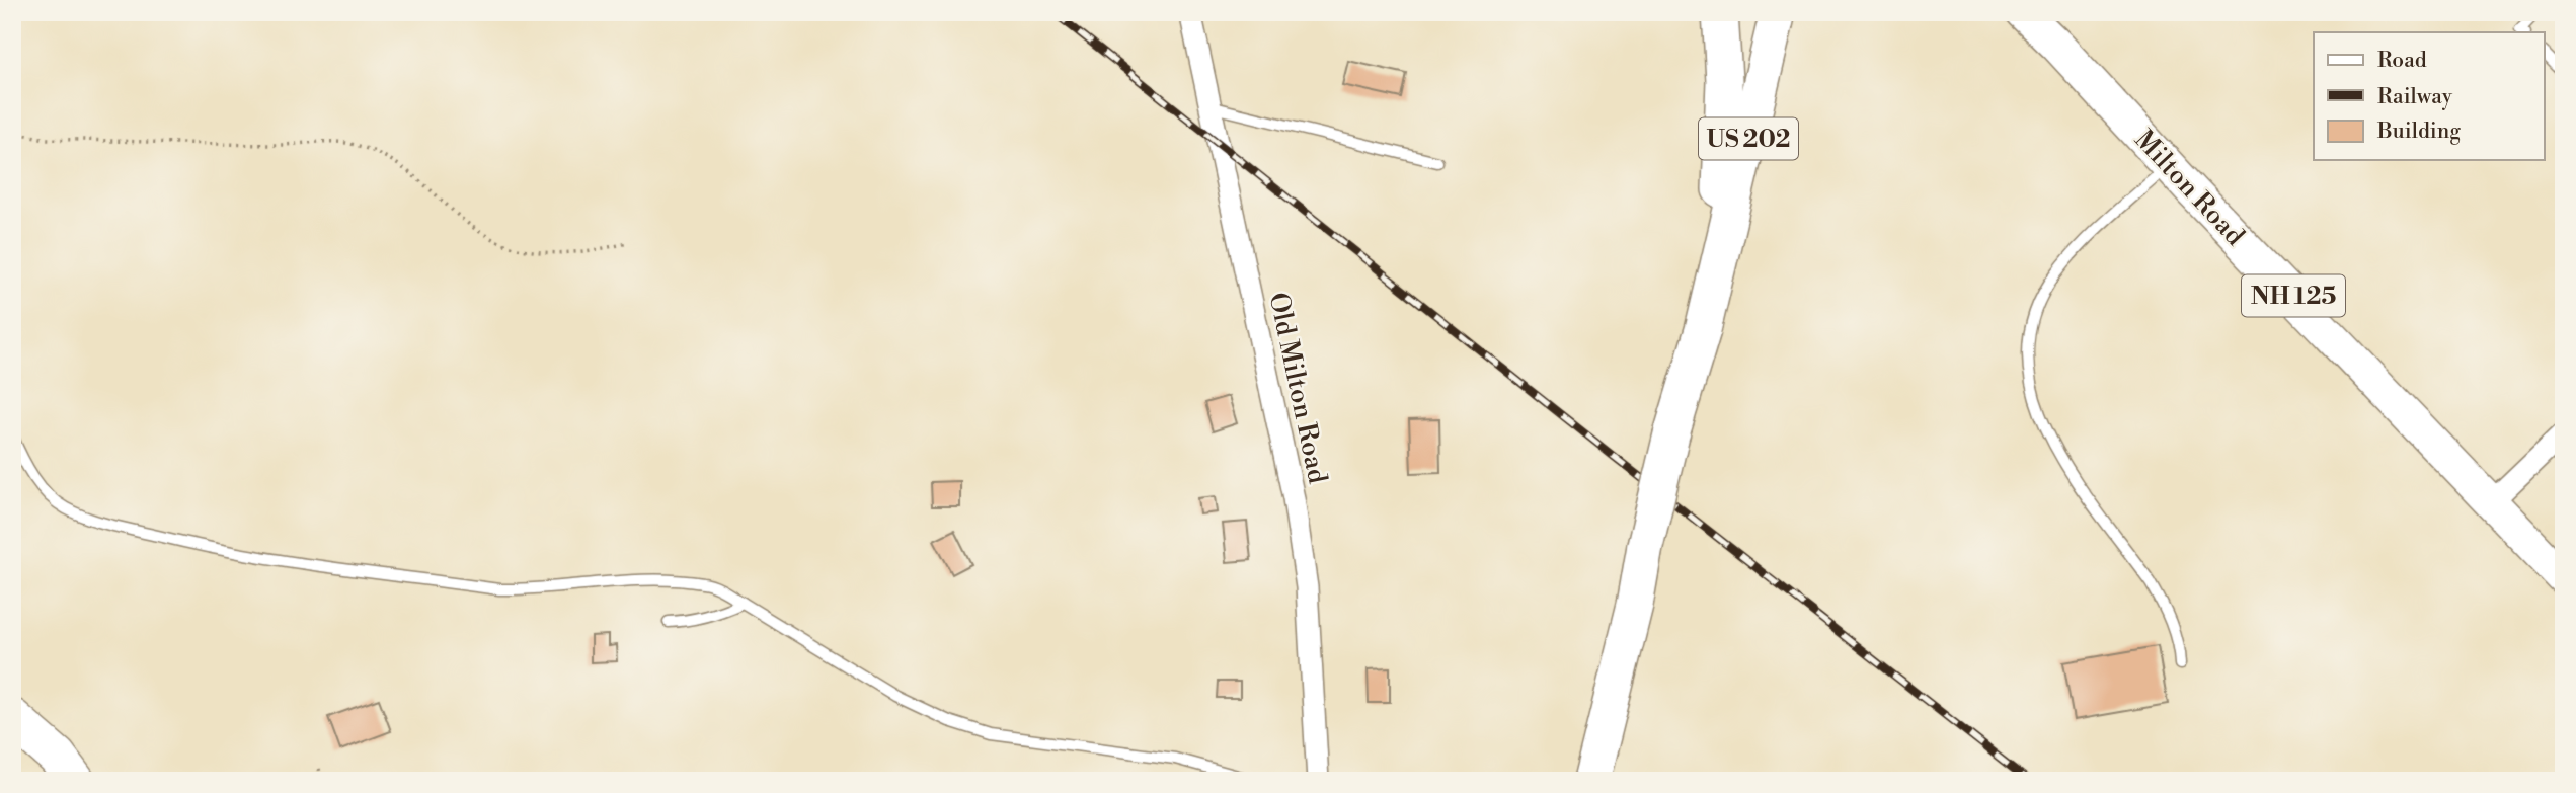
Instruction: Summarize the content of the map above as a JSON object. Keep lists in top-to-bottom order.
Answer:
{
  "streets": {
    "highway": ["US 202"],
    "main road": ["Milton Road", "NH 125"],
    "street": ["Old Milton Road"]
  },
  "legend": ["Road", "Railway", "Building"]
}
